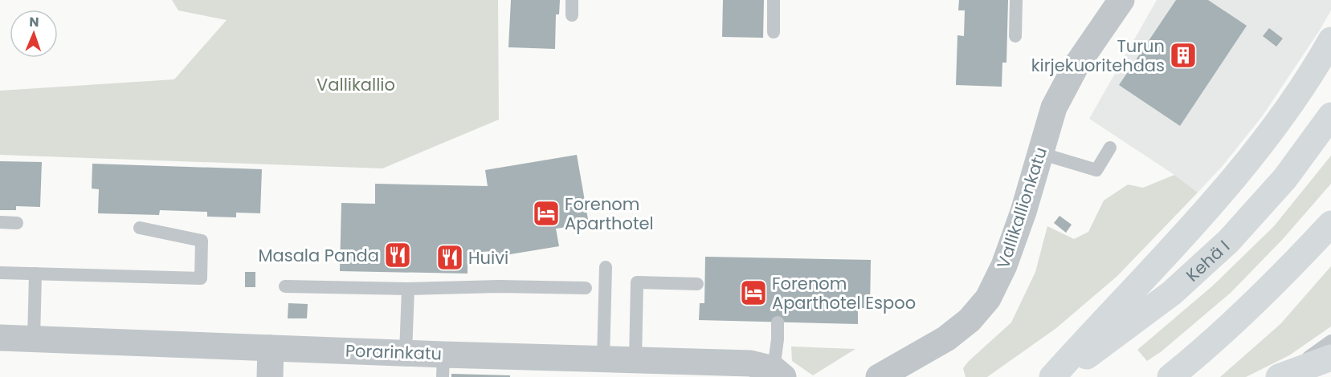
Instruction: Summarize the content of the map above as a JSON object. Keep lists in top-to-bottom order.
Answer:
{
  "streets": {
    "highway": ["Kehä I"],
    "street": ["Vallikallionkatu", "Porarinkatu"]
  },
  "parks": ["Vallikallio"],
  "places": {
    "building": ["Turun kirjekuoritehdas"],
    "hotel": ["Forenom Aparthotel", "Forenom Aparthotel Espoo"],
    "restaurant": ["Masala Panda", "Huivi"]
  },
  "north": "top"
}
